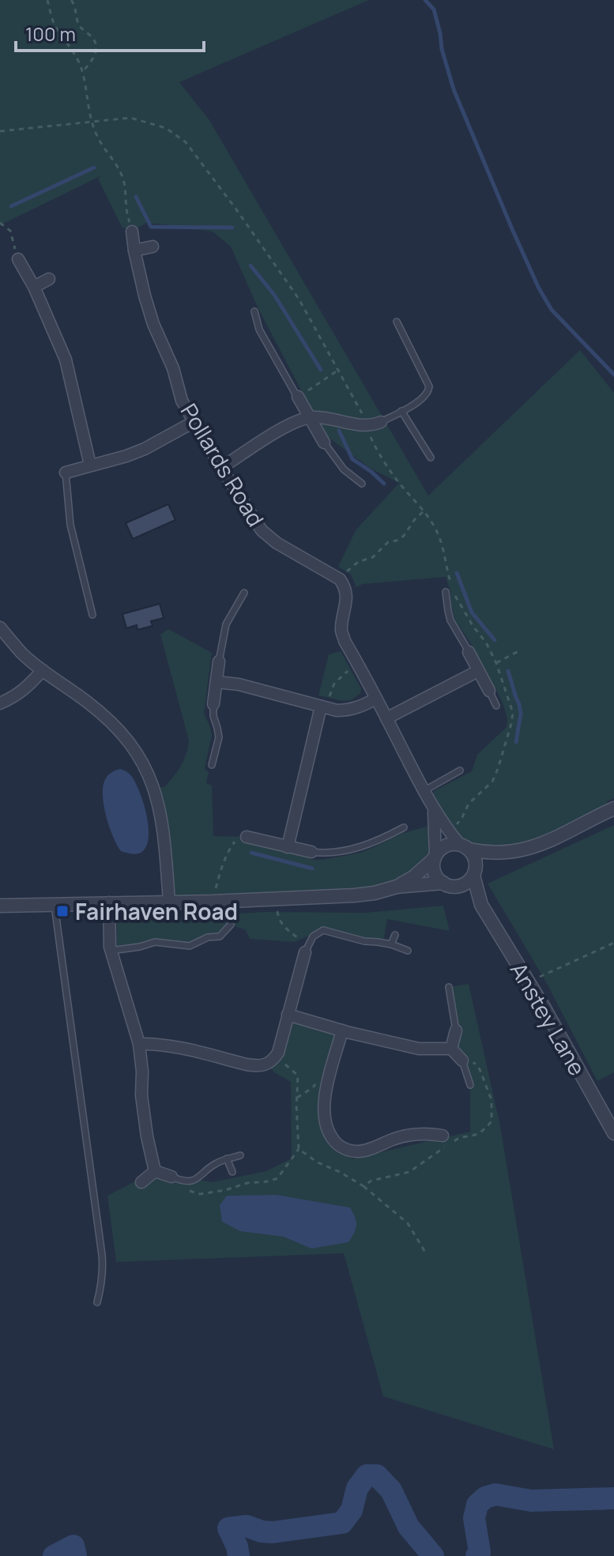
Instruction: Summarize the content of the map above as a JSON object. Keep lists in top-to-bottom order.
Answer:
{
  "streets": {
    "street": ["Pollards Road", "Anstey Lane"]
  },
  "places": {
    "transit": ["Fairhaven Road"]
  },
  "scale_bar": "100 m"
}
